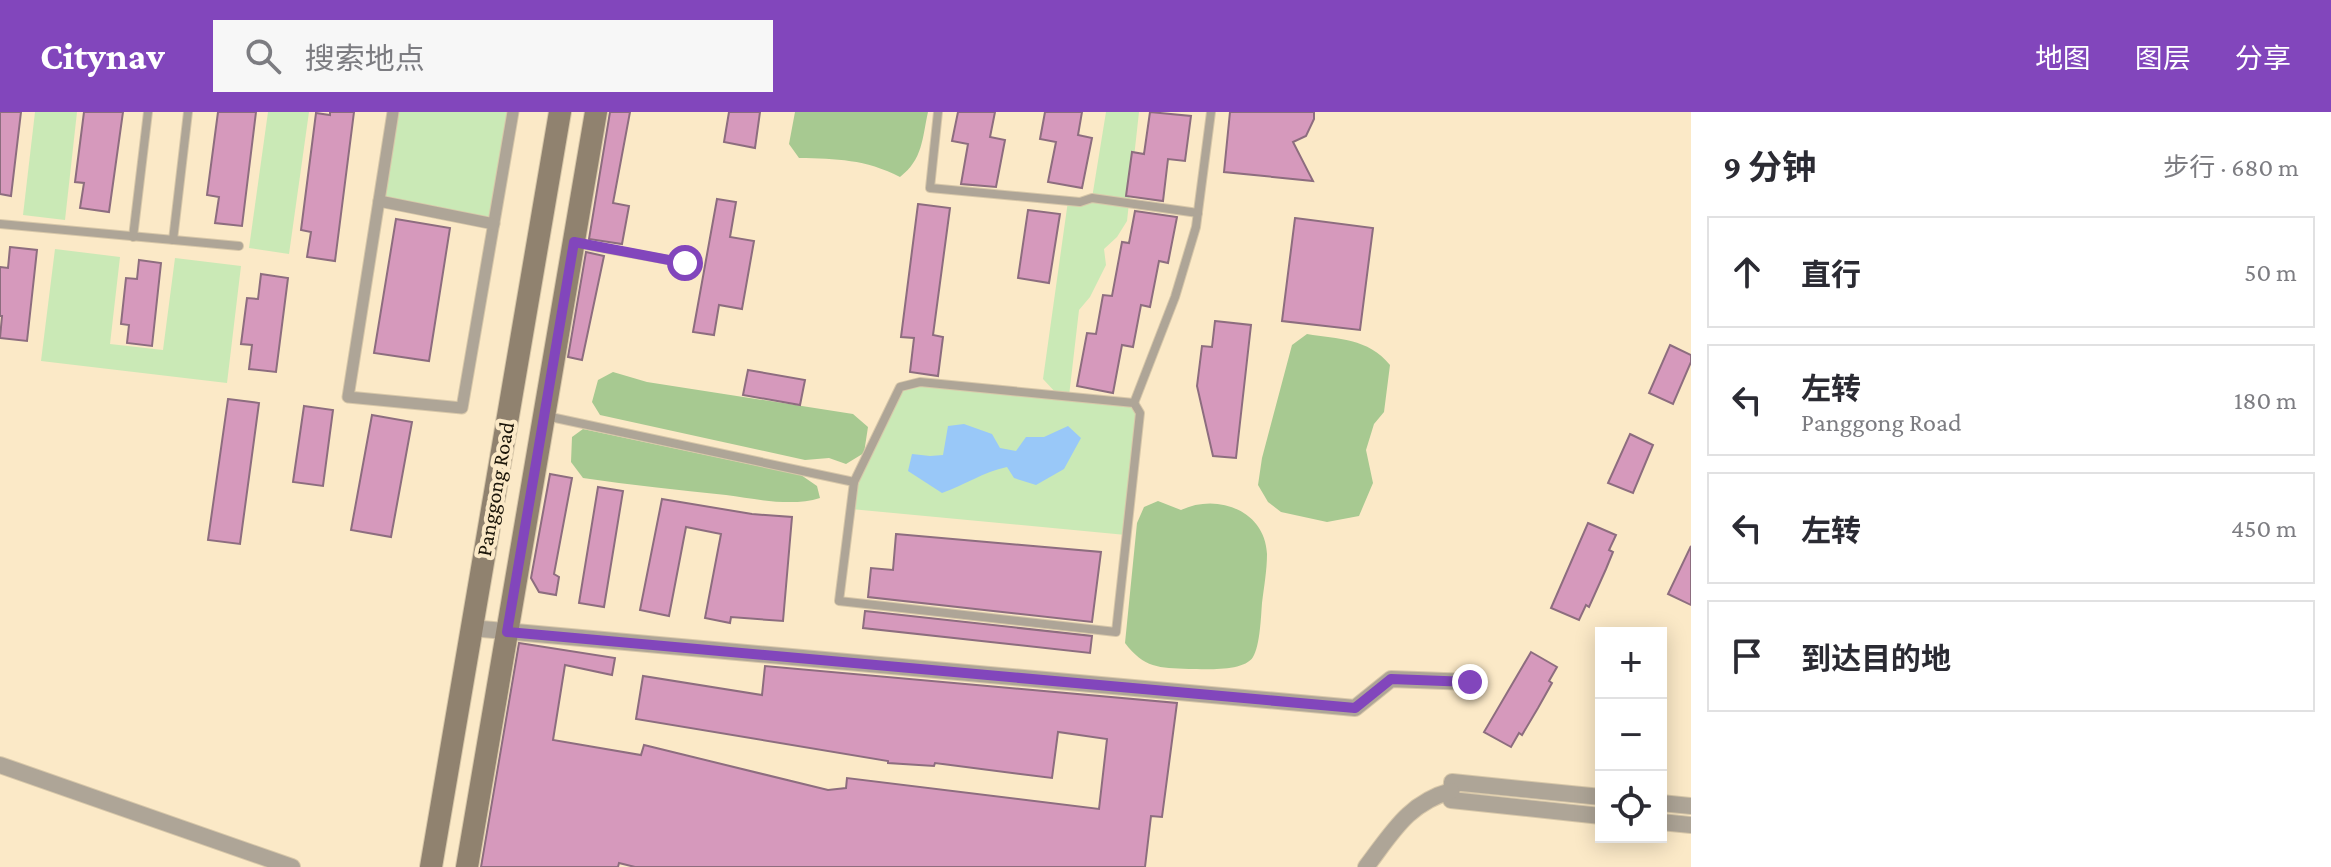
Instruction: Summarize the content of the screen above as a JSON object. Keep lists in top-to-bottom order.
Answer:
{
  "streets": {
    "main road": ["Panggong Road"]
  },
  "page": {
    "header": "Citynav",
    "search": "搜索地点",
    "nav": ["地图", "图层", "分享"],
    "heading": ["9 分钟", "步行 · 680 m"],
    "list": [
      ["直行", "50 m"],
      ["左转", "Panggong Road", "180 m"],
      ["左转", "450 m"],
      "到达目的地"
    ],
    "map_buttons": ["+", "−"]
  }
}
